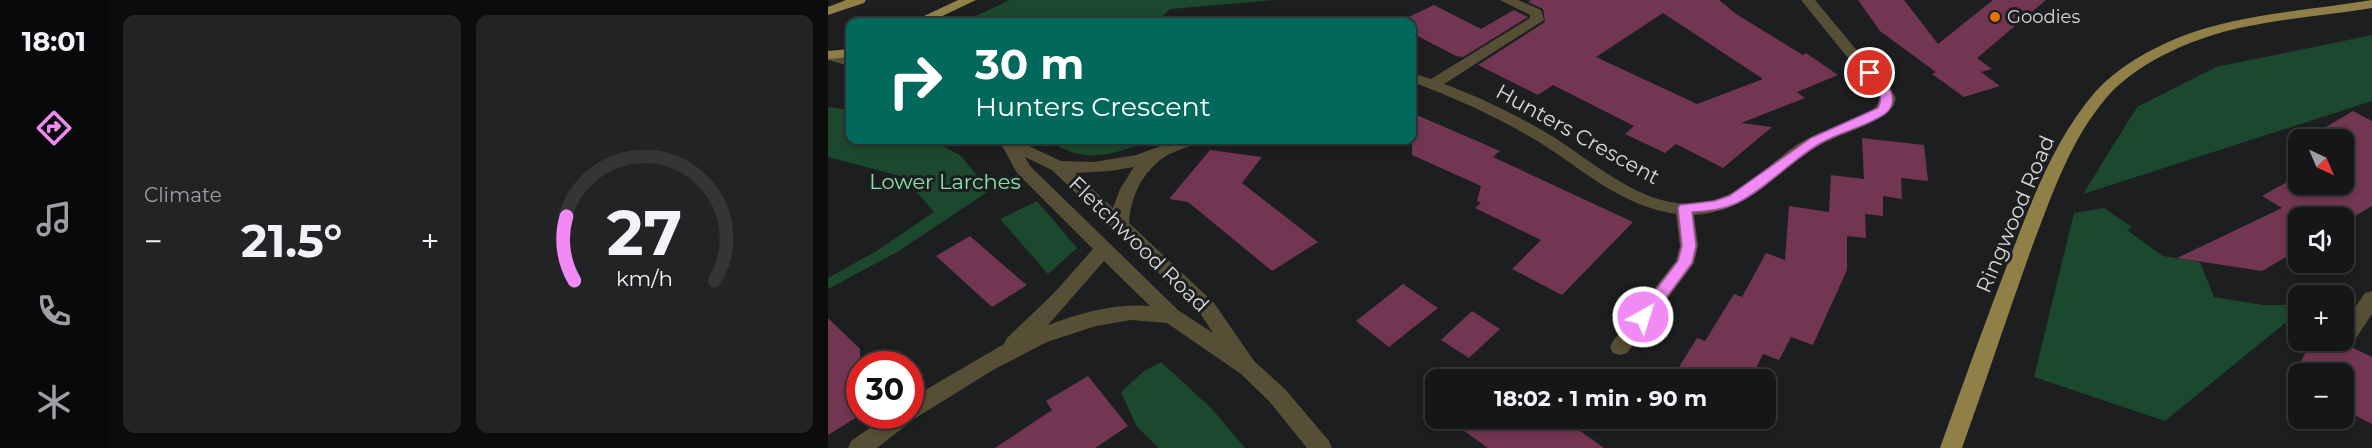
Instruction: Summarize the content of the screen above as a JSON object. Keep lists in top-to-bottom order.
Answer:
{
  "streets": {
    "main road": ["Ringwood Road"],
    "street": ["Hunters Crescent", "Fletchwood Road"]
  },
  "parks": ["Lower Larches"],
  "places": ["Goodies"],
  "north": "bottom right",
  "page": {
    "tabs": "18:01",
    "tile": "Climate",
    "turn": ["30 m", "Hunters Crescent"],
    "map_buttons": ["+", "−"],
    "heat": ["−", "21.5°", "+"],
    "limit": "30",
    "trip": "18:02 · 1 min · 90 m",
    "gauge": ["27", "km/h"]
  }
}
